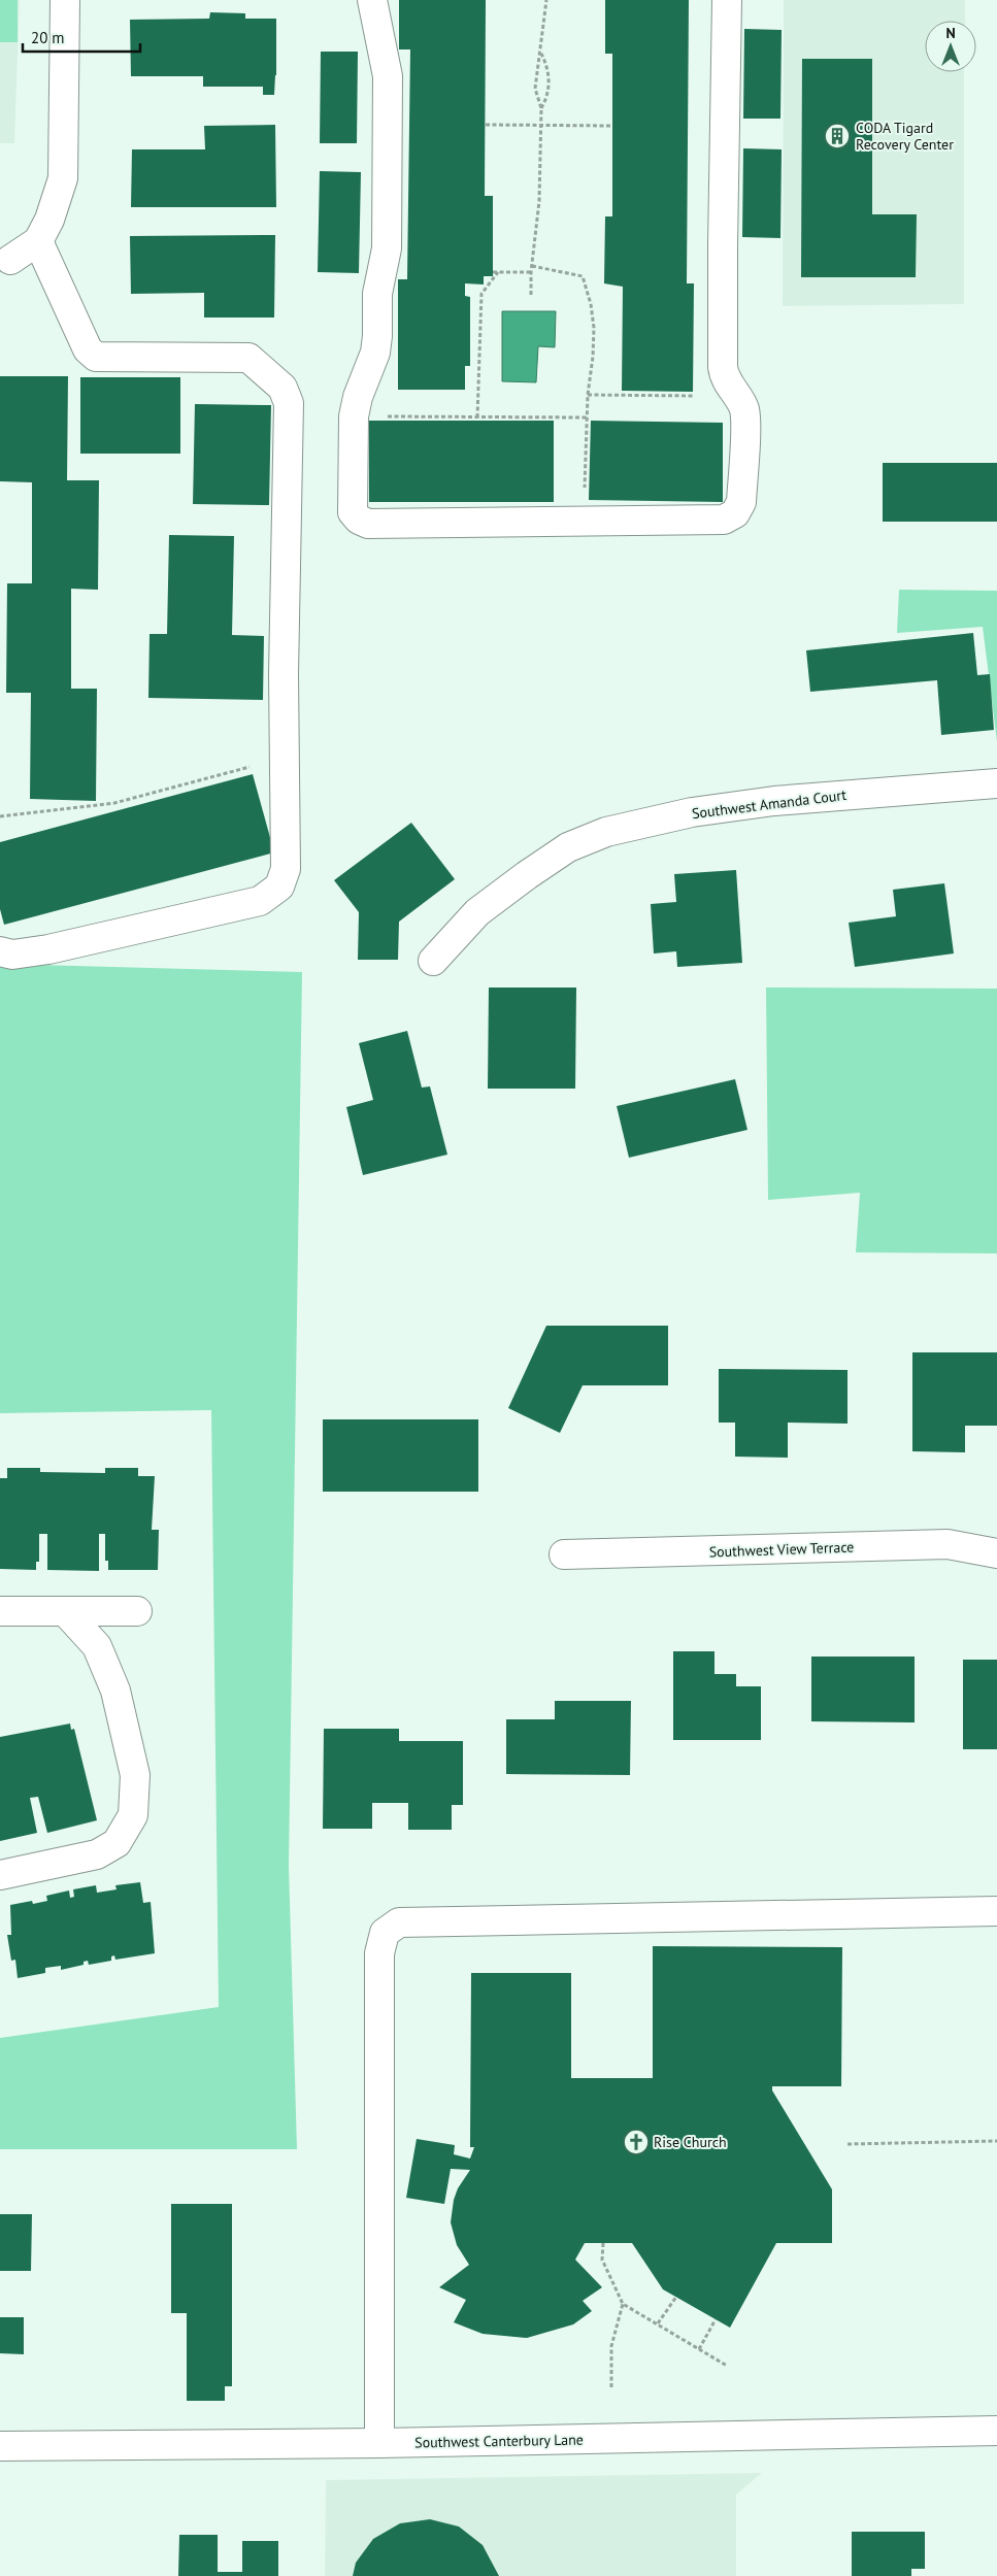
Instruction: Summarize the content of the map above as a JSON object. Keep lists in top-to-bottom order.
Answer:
{
  "streets": {
    "street": ["Southwest Amanda Court", "Southwest View Terrace", "Southwest Canterbury Lane"]
  },
  "places": {
    "building": ["CODA Tigard Recovery Center"],
    "church": ["Rise Church"]
  },
  "scale_bar": "20 m",
  "north": "top"
}
